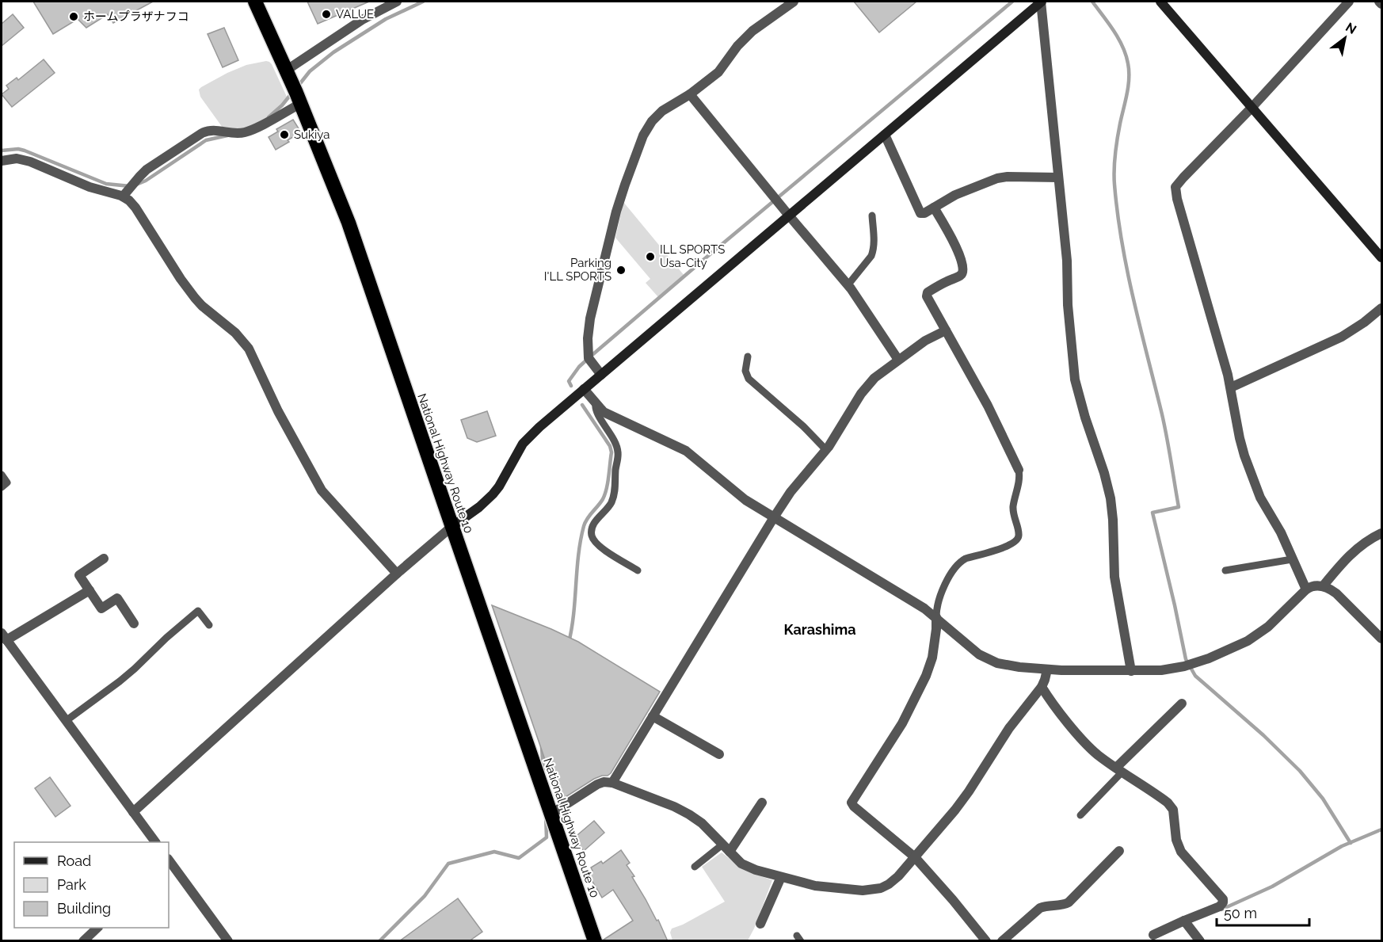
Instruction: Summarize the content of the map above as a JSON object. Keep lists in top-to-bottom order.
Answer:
{
  "streets": {
    "highway": ["National Highway Route 10"]
  },
  "districts": ["Karashima"],
  "places": [
    "VALUE",
    "ホームプラザナフコ",
    "Sukiya",
    "ILL SPORTS Usa-City",
    "Parking I'LL SPORTS"
  ],
  "legend": ["Road", "Park", "Building"],
  "scale_bar": "50 m",
  "north": "top right"
}
